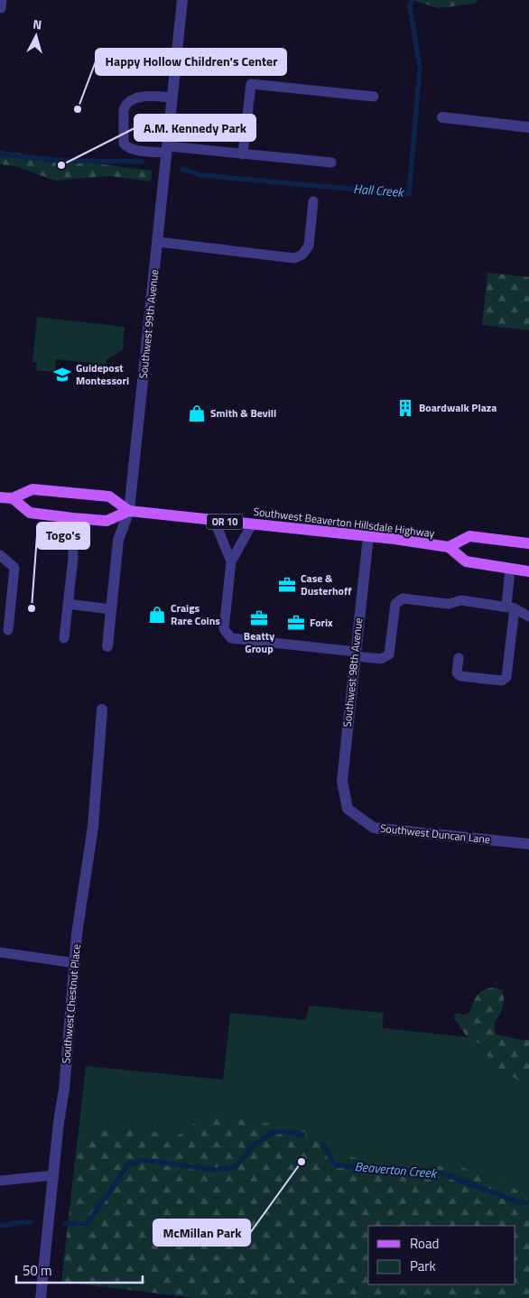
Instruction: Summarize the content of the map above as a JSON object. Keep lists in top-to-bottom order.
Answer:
{
  "streets": {
    "main road": ["OR 10", "Southwest Beaverton Hillsdale Highway"],
    "street": [
      "Southwest 99th Avenue",
      "Southwest 98th Avenue",
      "Southwest Duncan Lane",
      "Southwest Chestnut Place"
    ]
  },
  "crossings": [
    ["Southwest 99th Avenue", "Southwest Beaverton Hillsdale Highway"],
    ["Southwest Beaverton Hillsdale Highway", "Southwest 98th Avenue"],
    ["Southwest 98th Avenue", "Southwest Duncan Lane"]
  ],
  "water": ["Hall Creek", "Beaverton Creek"],
  "places": {
    "other": [
      "Happy Hollow Children's Center",
      "A.M. Kennedy Park",
      "Togo's",
      "McMillan Park"
    ],
    "school or university": ["Guidepost Montessori"],
    "building": ["Boardwalk Plaza"],
    "shop": ["Smith & Bevill", "Craigs Rare Coins"],
    "office": ["Case & Dusterhoff", "Beatty Group", "Forix"]
  },
  "legend": ["Road", "Park"],
  "scale_bar": "50 m",
  "north": "top"
}
